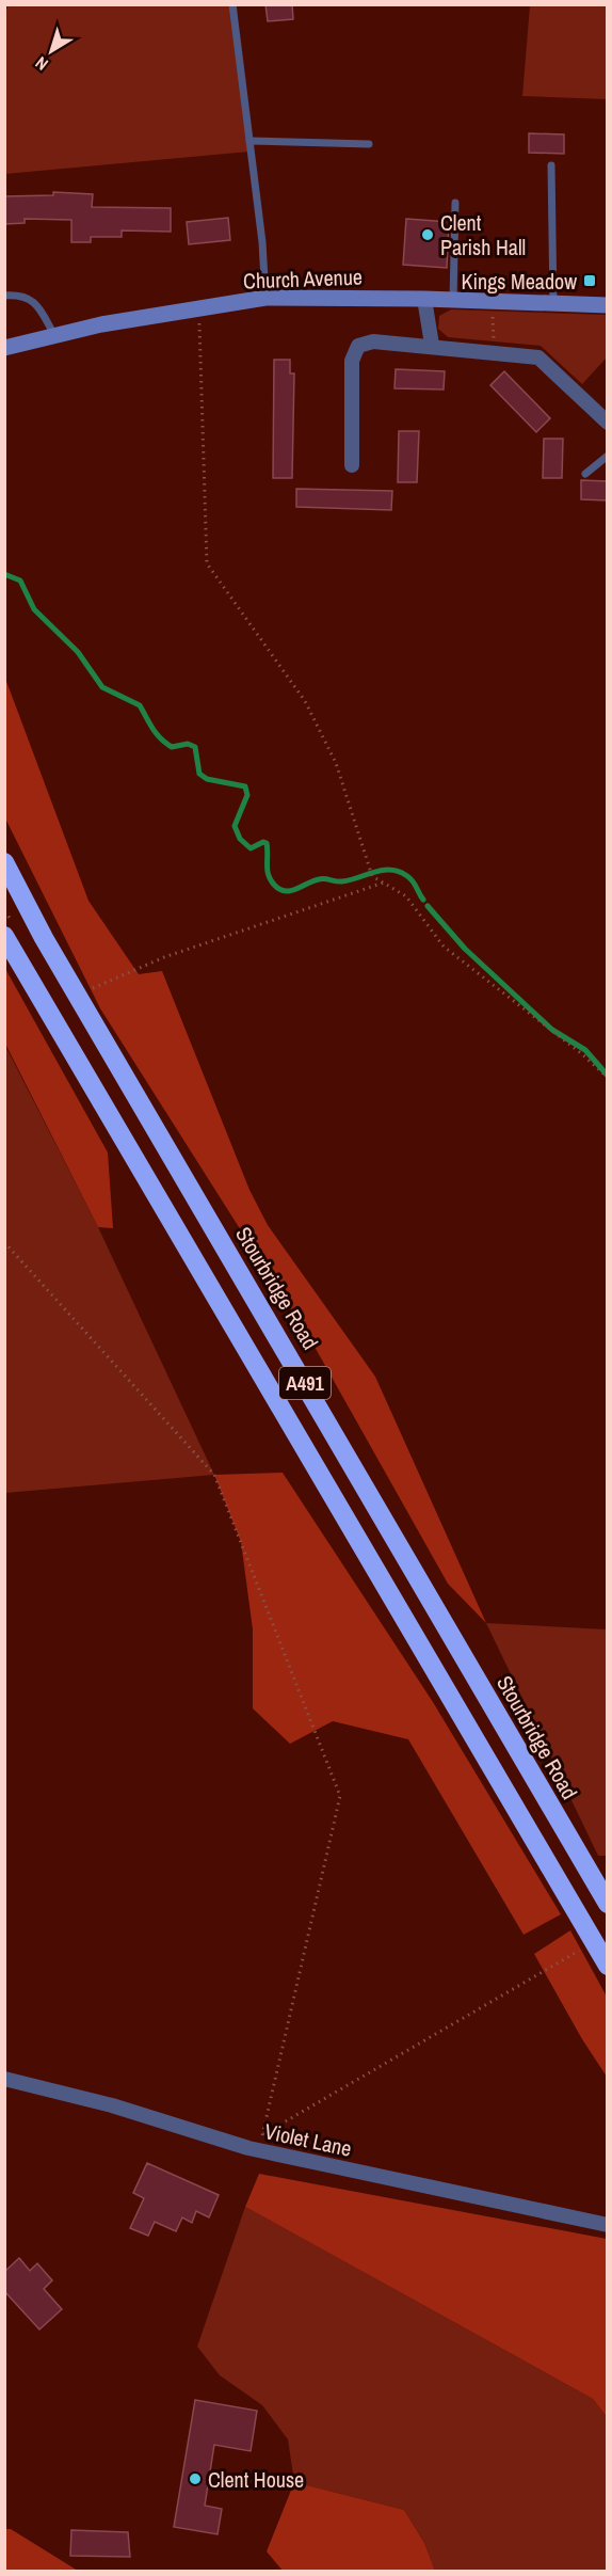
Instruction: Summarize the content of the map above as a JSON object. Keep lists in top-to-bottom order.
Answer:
{
  "streets": {
    "highway": ["Stourbridge Road", "A491"],
    "street": ["Church Avenue", "Violet Lane"]
  },
  "places": {
    "other": ["Clent Parish Hall", "Clent House"],
    "transit": ["Kings Meadow"]
  },
  "north": "bottom left"
}
